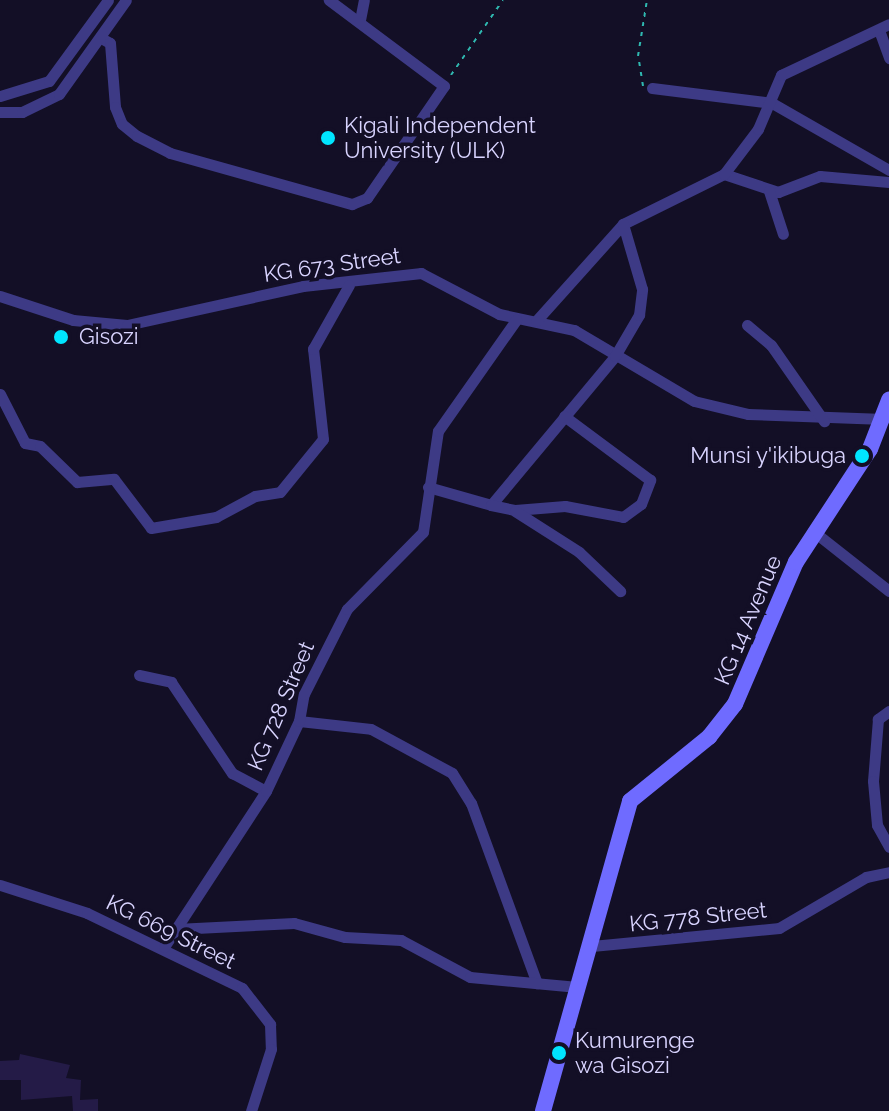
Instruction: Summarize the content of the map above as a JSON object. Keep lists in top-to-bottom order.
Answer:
{
  "streets": {
    "main road": ["KG 14 Avenue"],
    "street": [
      "KG 673 Street",
      "KG 728 Street",
      "KG 778 Street",
      "KG 669 Street"
    ]
  },
  "crossings": [
    ["KG 673 Street", "KG 14 Avenue"],
    ["KG 673 Street", "KG 728 Street"],
    ["KG 14 Avenue", "KG 778 Street"],
    ["KG 728 Street", "KG 669 Street"]
  ],
  "places": [
    "Kigali Independent University (ULK)",
    "Gisozi",
    "Munsi y'ikibuga",
    "Kumurenge wa Gisozi"
  ]
}
